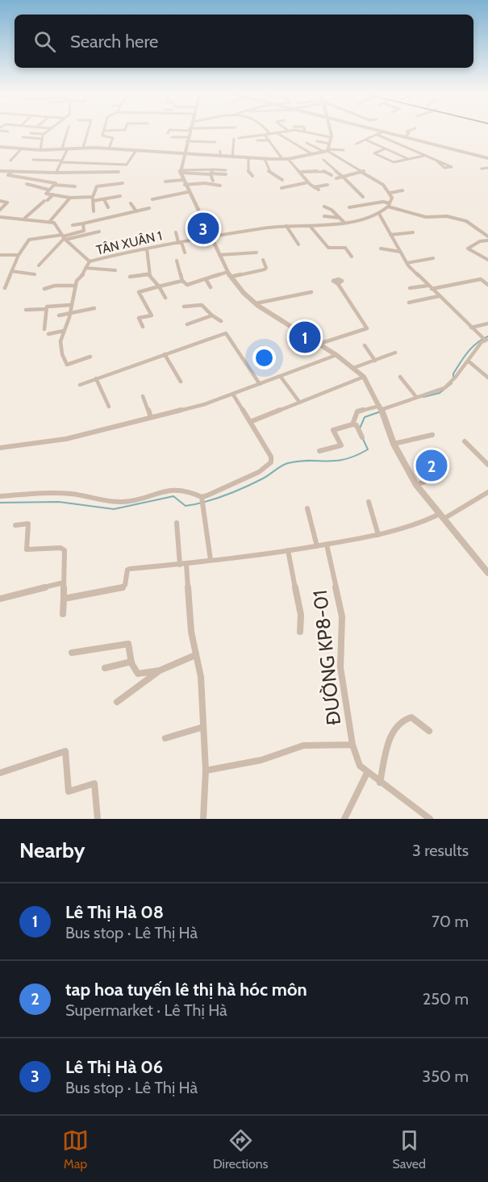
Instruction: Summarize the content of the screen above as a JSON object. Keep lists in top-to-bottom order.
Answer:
{
  "streets": {
    "street": ["TÂN XUÂN 1", "ĐƯỜNG KP8-01"]
  },
  "page": {
    "search": "Search here",
    "pins": ["3", "1", "2"],
    "heading": ["Nearby", "3 results"],
    "list": [
      {
        "mark": "1",
        "name": "Lê Thị Hà 08",
        "note": "Bus stop · Lê Thị Hà",
        "value": "70 m"
      },
      {
        "mark": "2",
        "name": "tap hoa tuyến lê thị hà hóc môn",
        "note": "Supermarket · Lê Thị Hà",
        "value": "250 m"
      },
      {
        "mark": "3",
        "name": "Lê Thị Hà 06",
        "note": "Bus stop · Lê Thị Hà",
        "value": "350 m"
      }
    ],
    "nav": ["Map", "Directions", "Saved"]
  }
}
